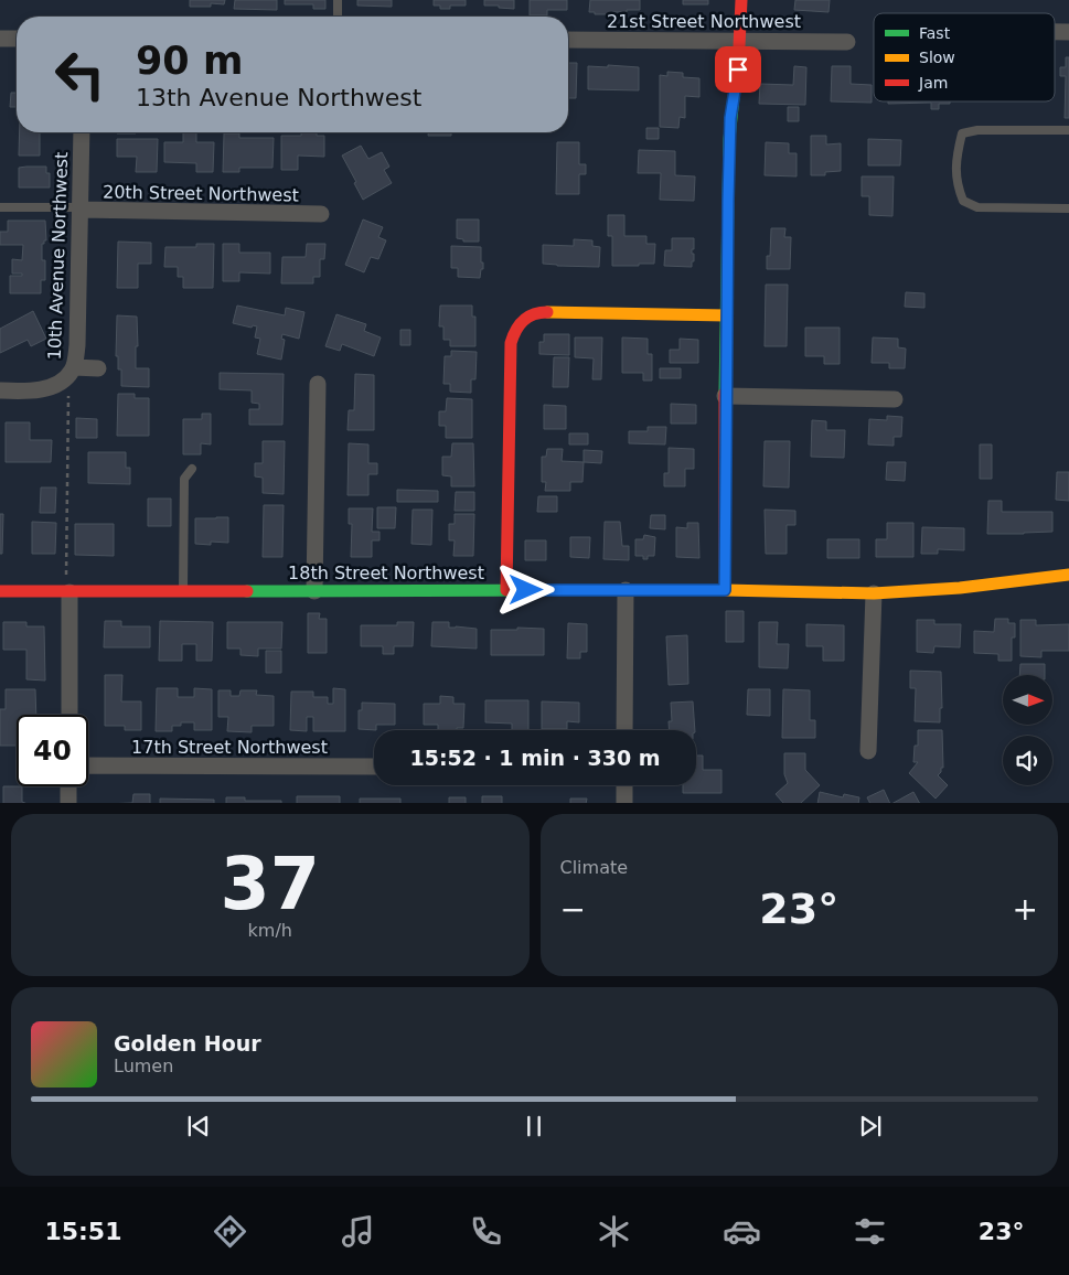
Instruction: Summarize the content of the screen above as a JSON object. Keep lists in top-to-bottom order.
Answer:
{
  "streets": {
    "street": [
      "21st Street Northwest",
      "20th Street Northwest",
      "10th Avenue Northwest",
      "18th Street Northwest",
      "17th Street Northwest"
    ]
  },
  "crossings": [
    ["20th Street Northwest", "10th Avenue Northwest"]
  ],
  "legend": ["Fast", "Slow", "Jam"],
  "north": "right",
  "page": {
    "turn": ["90 m", "13th Avenue Northwest"],
    "limit": "40",
    "trip": "15:52 · 1 min · 330 m",
    "tile": [
      ["37", "km/h"],
      "Climate"
    ],
    "heat": ["−", "23°", "+"],
    "song": ["Golden Hour", "Lumen"],
    "tabs": ["15:51", "23°"]
  }
}
